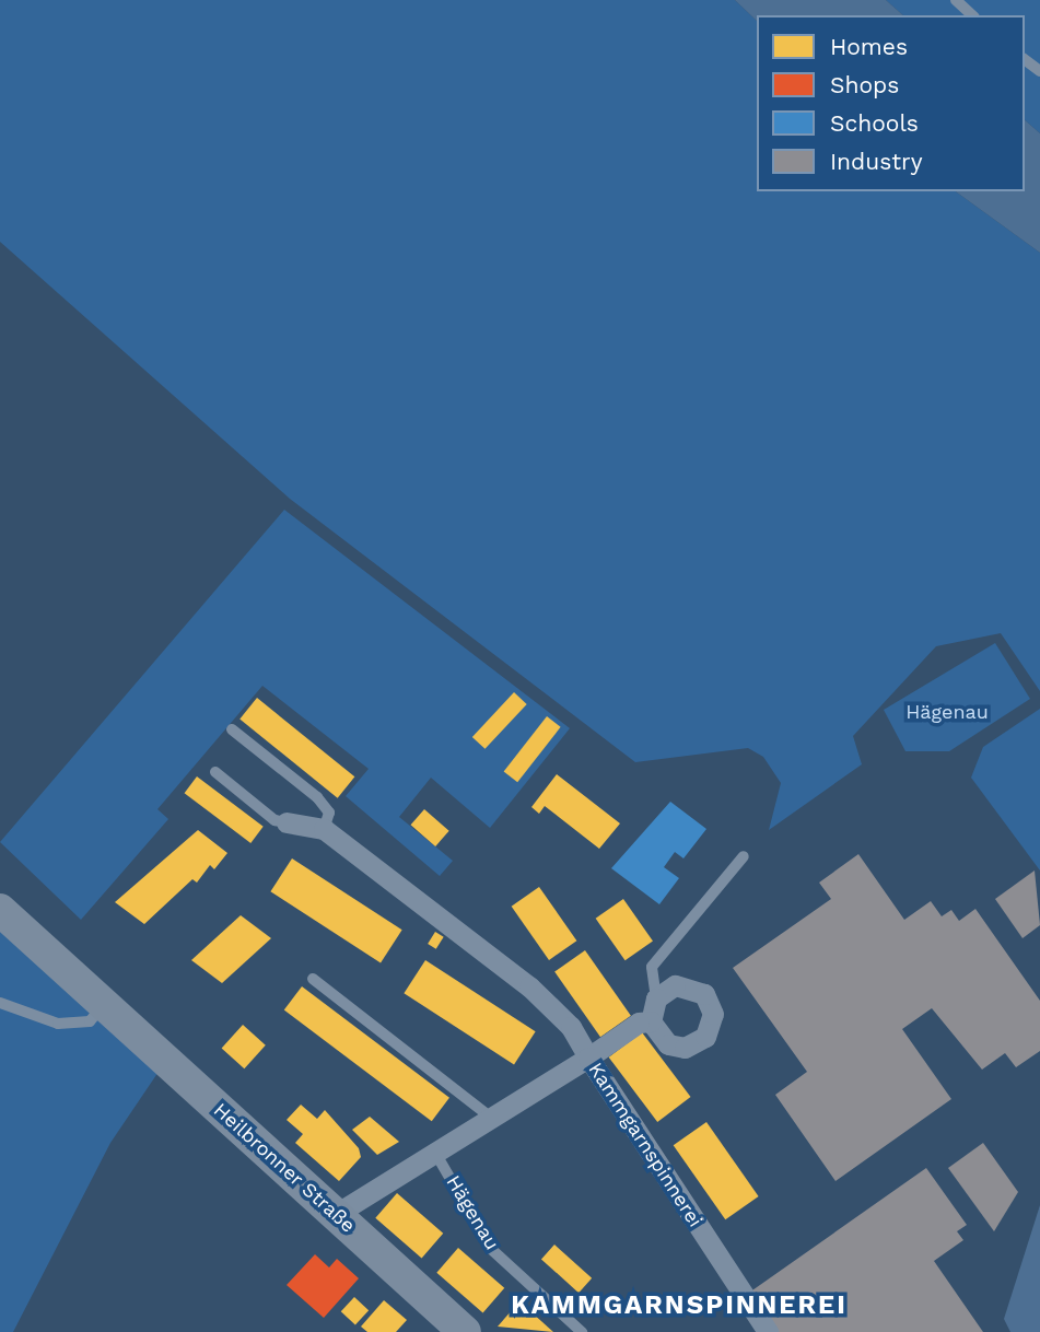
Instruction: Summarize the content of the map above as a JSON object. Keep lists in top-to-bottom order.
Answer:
{
  "streets": {
    "main road": ["Heilbronner Straße"],
    "street": ["Kammgarnspinnerei"],
    "lane": ["Hägenau"]
  },
  "districts": ["KAMMGARNSPINNEREI"],
  "parks": ["Hägenau"],
  "legend": [
    "Homes",
    "Shops",
    "Schools",
    "Industry"
  ]
}
